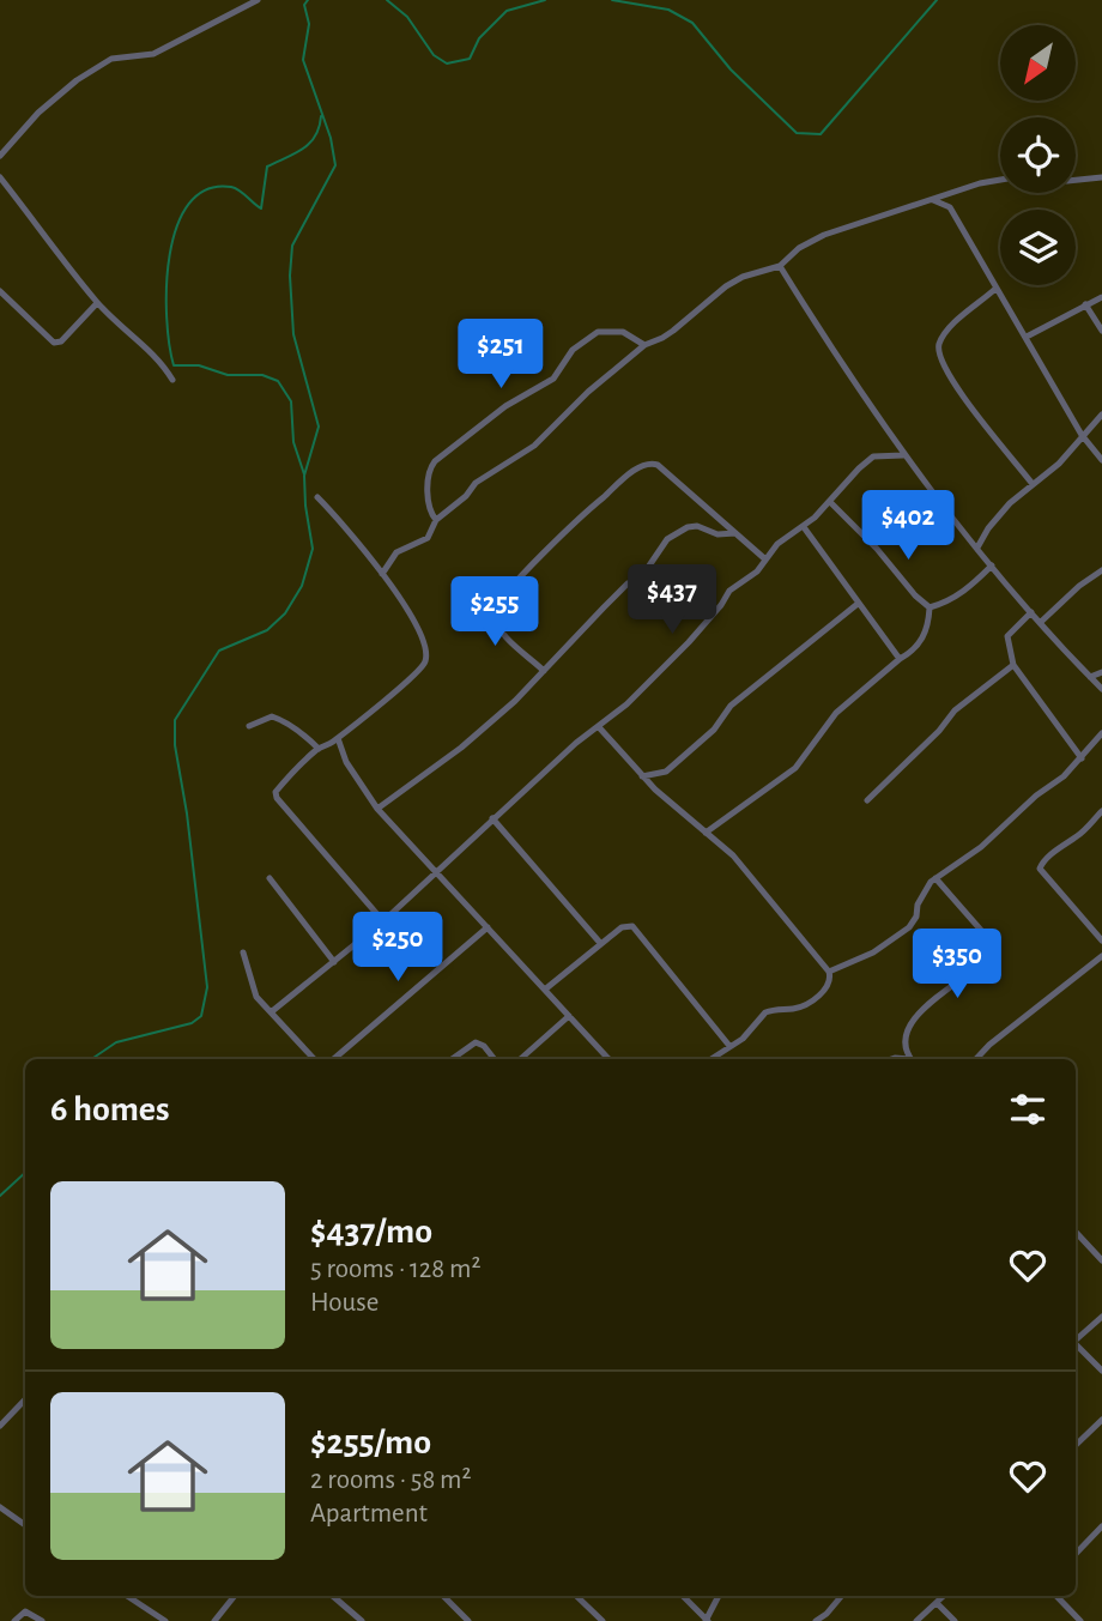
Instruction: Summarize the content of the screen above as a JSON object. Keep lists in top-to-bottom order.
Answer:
{
  "north": "bottom left",
  "page": {
    "price": [
      "$251",
      "$402",
      "$437",
      "$255",
      "$250",
      "$350"
    ],
    "heading": "6 homes",
    "list": [
      {
        "name": "$437/mo",
        "note": "5 rooms · 128 m² · House"
      },
      {
        "name": "$255/mo",
        "note": "2 rooms · 58 m² · Apartment"
      }
    ]
  }
}
